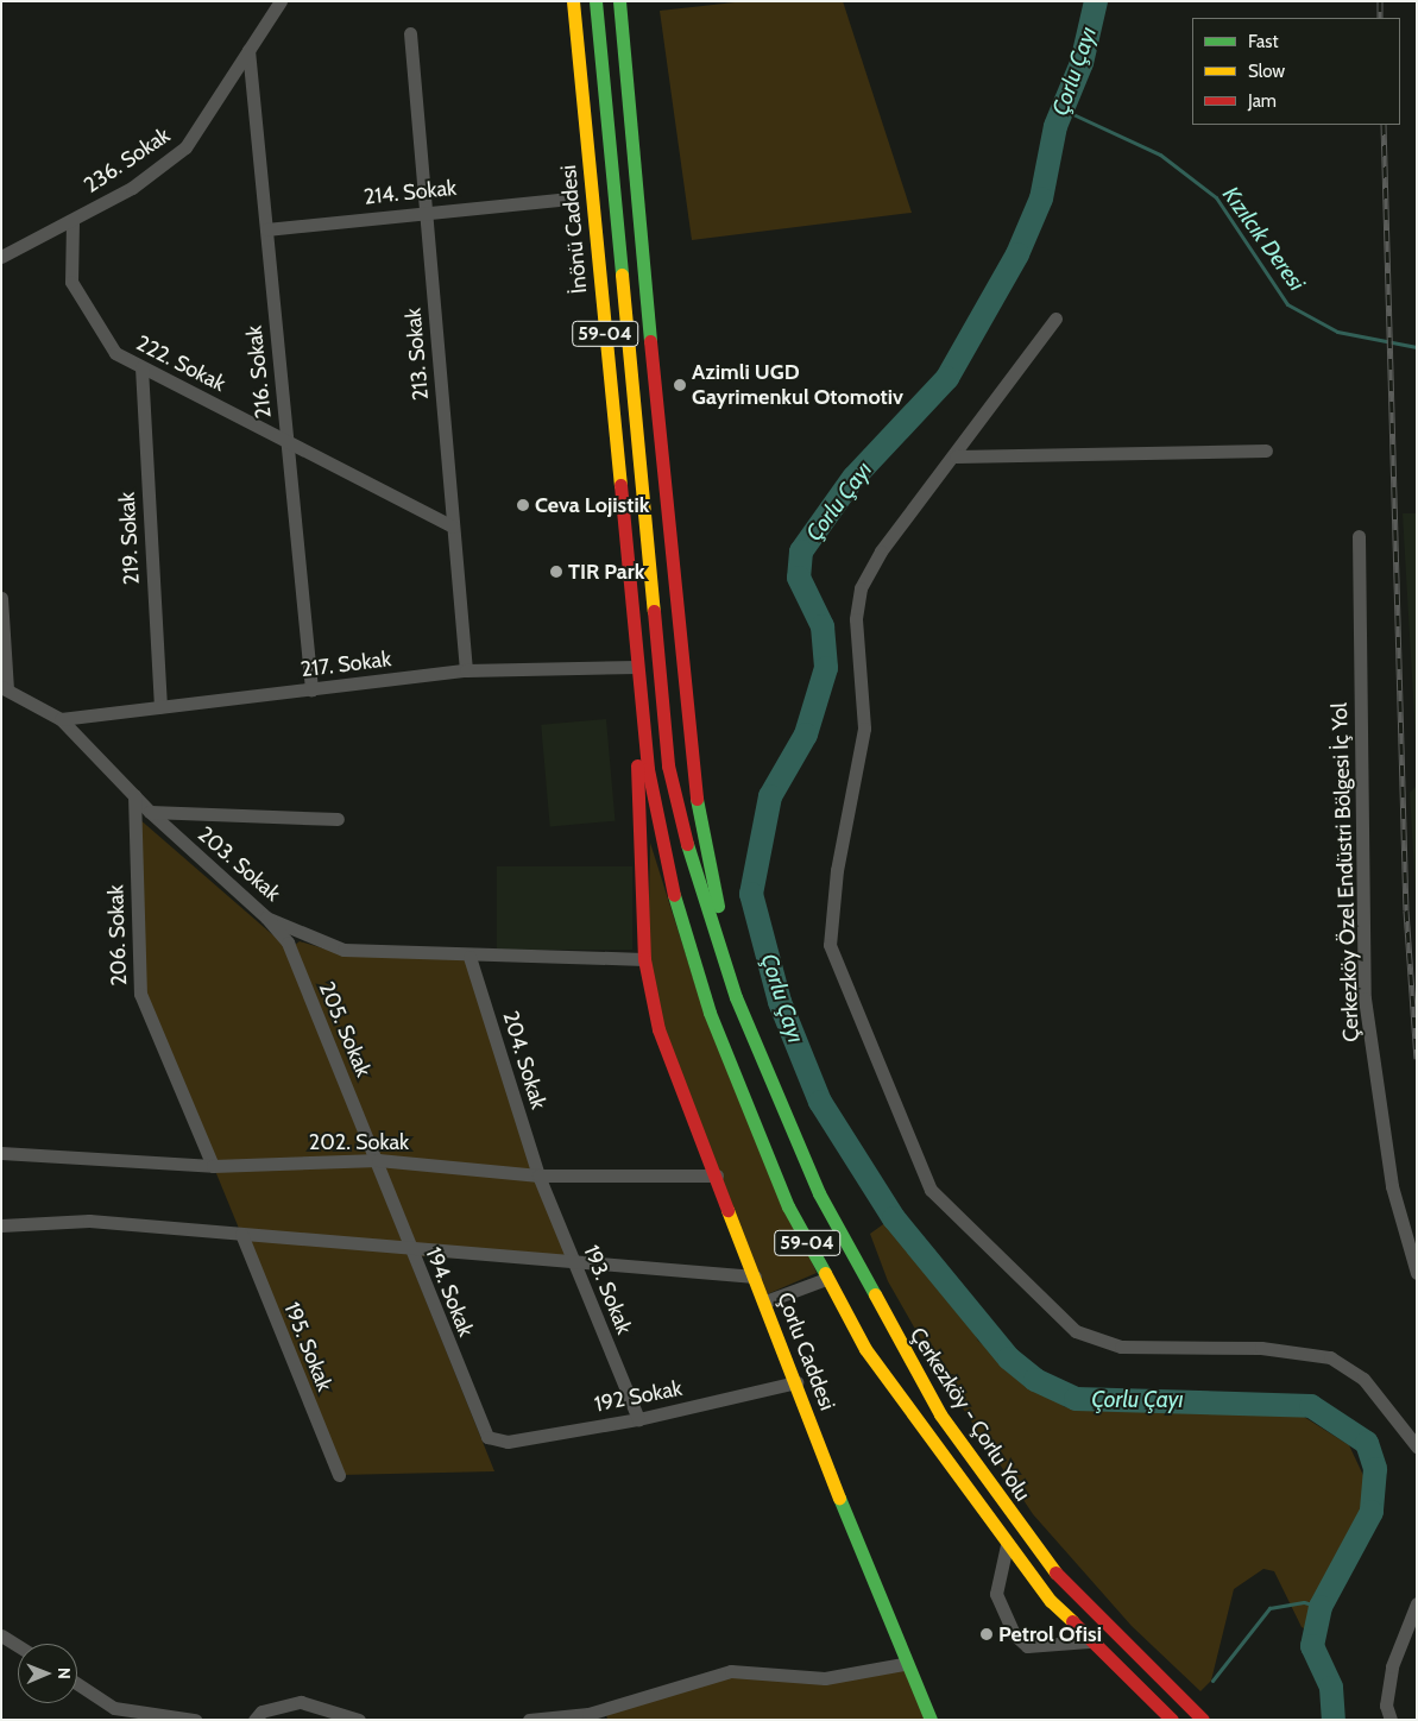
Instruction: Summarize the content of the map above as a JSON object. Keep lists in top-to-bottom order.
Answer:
{
  "streets": {
    "main road": [
      "İnönü Caddesi",
      "59-04",
      "Çorlu Caddesi",
      "Çerkezköy - Çorlu Yolu"
    ],
    "street": [
      "236. Sokak",
      "214. Sokak",
      "213. Sokak",
      "222. Sokak",
      "216. Sokak",
      "219. Sokak",
      "217. Sokak",
      "203. Sokak",
      "Çerkezköy Özel Endüstri Bölgesi İç Yol",
      "206. Sokak",
      "205. Sokak",
      "204. Sokak",
      "202. Sokak",
      "193. Sokak",
      "194. Sokak",
      "195. Sokak",
      "192 Sokak"
    ]
  },
  "crossings": [
    ["236. Sokak", "222. Sokak"],
    ["236. Sokak", "216. Sokak"],
    ["214. Sokak", "213. Sokak"],
    ["214. Sokak", "216. Sokak"],
    ["İnönü Caddesi", "59-04"],
    ["İnönü Caddesi", "217. Sokak"],
    ["İnönü Caddesi", "Çorlu Caddesi"],
    ["59-04", "217. Sokak"],
    ["59-04", "Çorlu Caddesi"],
    ["59-04", "Çerkezköy - Çorlu Yolu"],
    ["213. Sokak", "222. Sokak"],
    ["213. Sokak", "217. Sokak"],
    ["222. Sokak", "216. Sokak"],
    ["222. Sokak", "219. Sokak"],
    ["216. Sokak", "217. Sokak"],
    ["219. Sokak", "217. Sokak"],
    ["217. Sokak", "203. Sokak"],
    ["217. Sokak", "Çorlu Caddesi"],
    ["203. Sokak", "206. Sokak"],
    ["203. Sokak", "205. Sokak"],
    ["203. Sokak", "204. Sokak"],
    ["203. Sokak", "Çorlu Caddesi"],
    ["206. Sokak", "202. Sokak"],
    ["205. Sokak", "202. Sokak"],
    ["205. Sokak", "194. Sokak"],
    ["204. Sokak", "202. Sokak"],
    ["204. Sokak", "193. Sokak"],
    ["202. Sokak", "193. Sokak"],
    ["202. Sokak", "194. Sokak"],
    ["202. Sokak", "Çorlu Caddesi"],
    ["193. Sokak", "192 Sokak"],
    ["194. Sokak", "192 Sokak"],
    ["Çorlu Caddesi", "192 Sokak"]
  ],
  "water": ["Çorlu Çayı", "Kızılcık Deresi"],
  "places": [
    "Azimli UGD Gayrimenkul Otomotiv",
    "Ceva Lojistik",
    "TIR Park",
    "Petrol Ofisi"
  ],
  "legend": ["Fast", "Slow", "Jam"],
  "north": "right"
}
